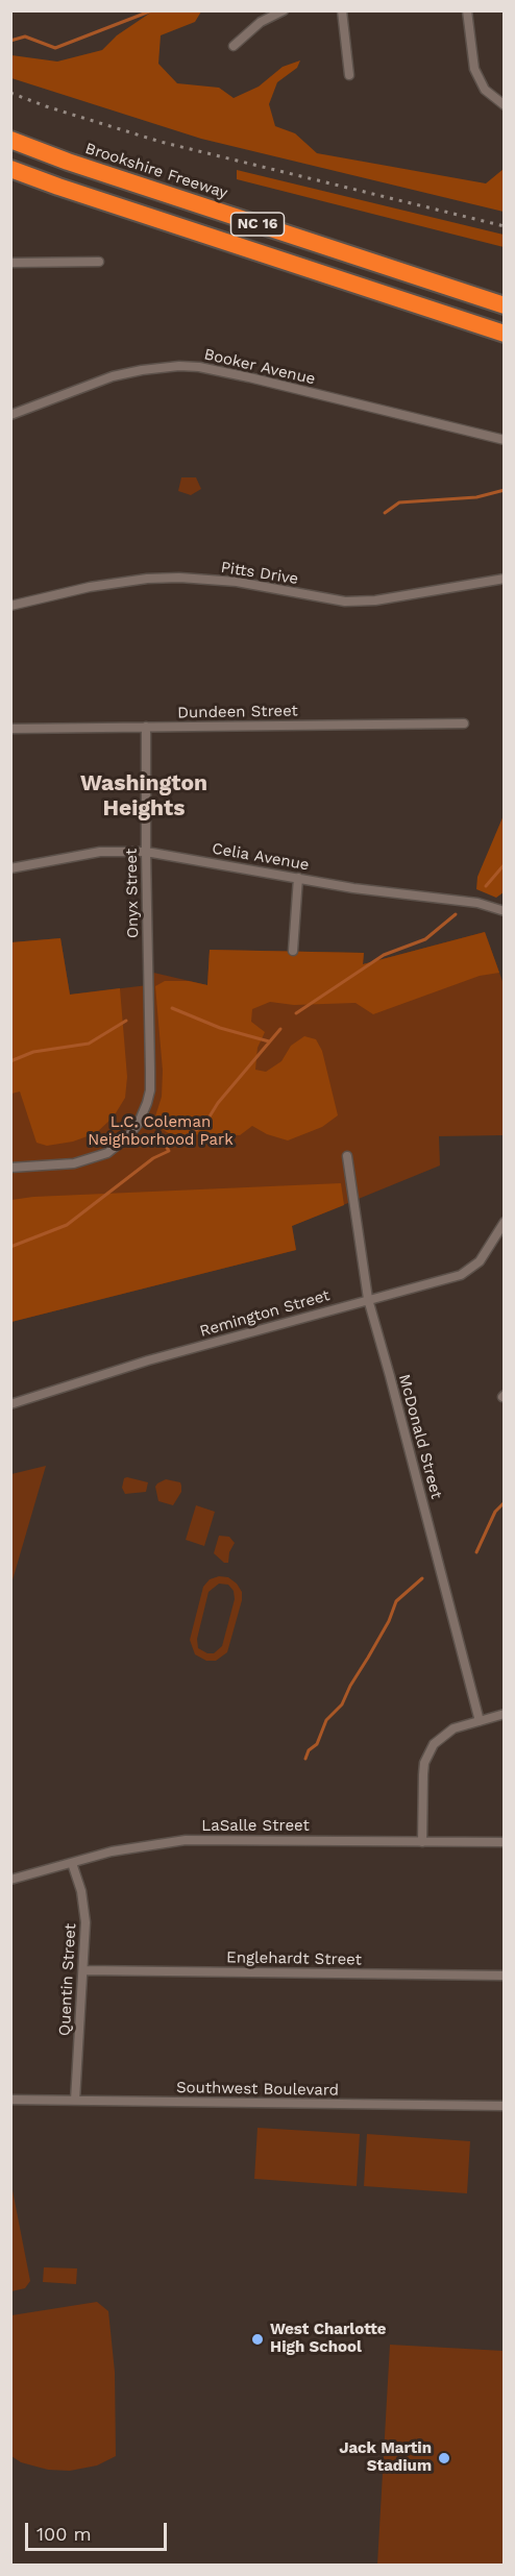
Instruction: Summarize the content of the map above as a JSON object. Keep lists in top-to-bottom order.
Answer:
{
  "streets": {
    "highway": ["Brookshire Freeway", "NC 16"],
    "street": [
      "Booker Avenue",
      "Pitts Drive",
      "Dundeen Street",
      "Celia Avenue",
      "Onyx Street",
      "Remington Street",
      "McDonald Street",
      "LaSalle Street",
      "Englehardt Street",
      "Quentin Street",
      "Southwest Boulevard"
    ]
  },
  "crossings": [
    ["Dundeen Street", "Onyx Street"],
    ["Celia Avenue", "Onyx Street"],
    ["Remington Street", "McDonald Street"],
    ["LaSalle Street", "Quentin Street"],
    ["Englehardt Street", "Quentin Street"],
    ["Quentin Street", "Southwest Boulevard"]
  ],
  "districts": ["Washington Heights"],
  "parks": ["L.C. Coleman Neighborhood Park"],
  "places": ["West Charlotte High School", "Jack Martin Stadium"],
  "scale_bar": "100 m"
}
